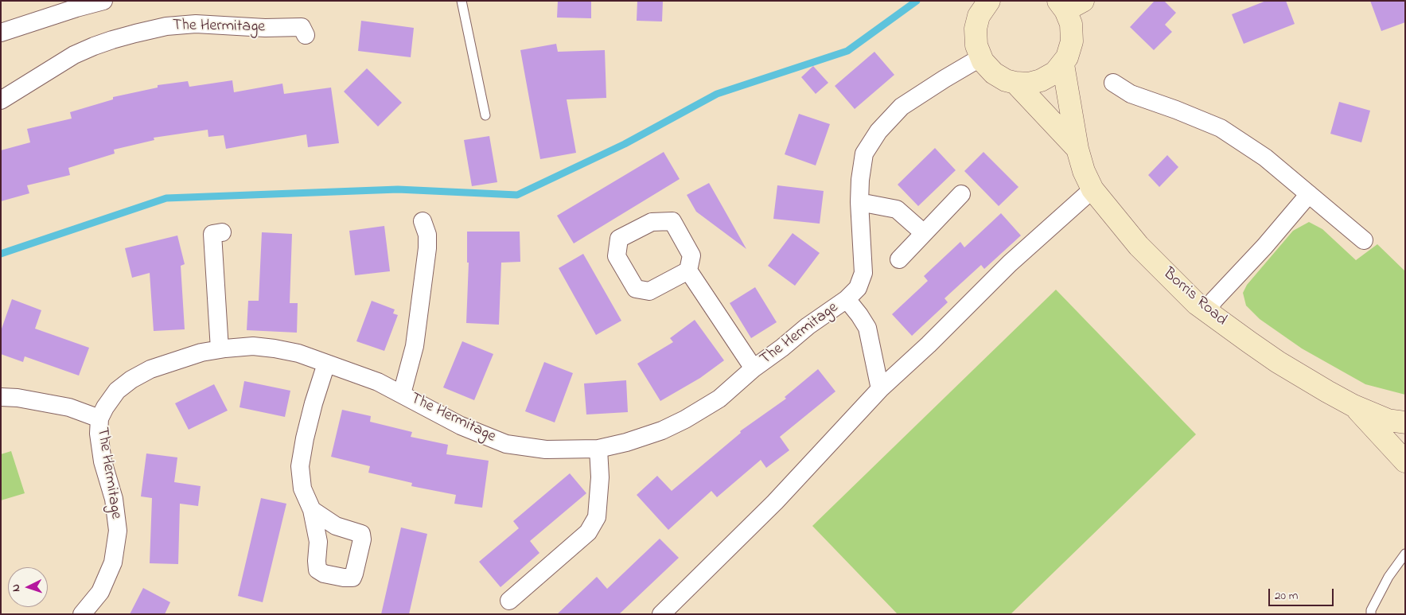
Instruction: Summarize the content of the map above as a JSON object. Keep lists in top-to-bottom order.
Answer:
{
  "streets": {
    "street": ["The Hermitage", "Borris Road"]
  },
  "scale_bar": "20 m",
  "north": "left"
}
